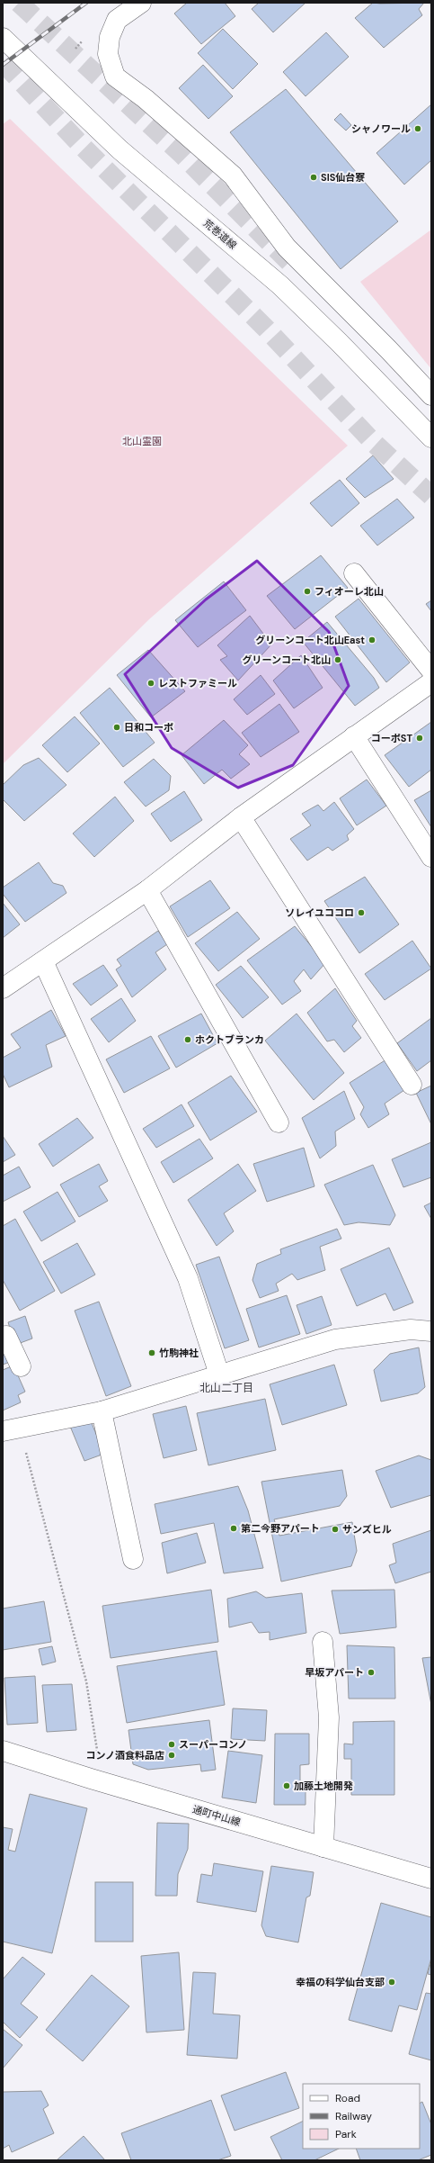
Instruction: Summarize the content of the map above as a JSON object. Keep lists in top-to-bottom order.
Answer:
{
  "streets": {
    "street": ["荒巻道線", "通町中山線"]
  },
  "districts": ["北山二丁目"],
  "parks": ["北山霊園"],
  "places": [
    "シャノワール",
    "SIS仙台寮",
    "フィオーレ北山",
    "グリーンコート北山East",
    "グリーンコート北山",
    "レストファミール",
    "日和コーポ",
    "コーポST",
    "ソレイユココロ",
    "ホクトブランカ",
    "竹駒神社",
    "第二今野アパート",
    "サンズヒル",
    "早坂アパート",
    "スーパーコンノ",
    "コンノ酒食料品店",
    "加藤土地開発",
    "幸福の科学仙台支部"
  ],
  "legend": ["Road", "Railway", "Park"]
}
